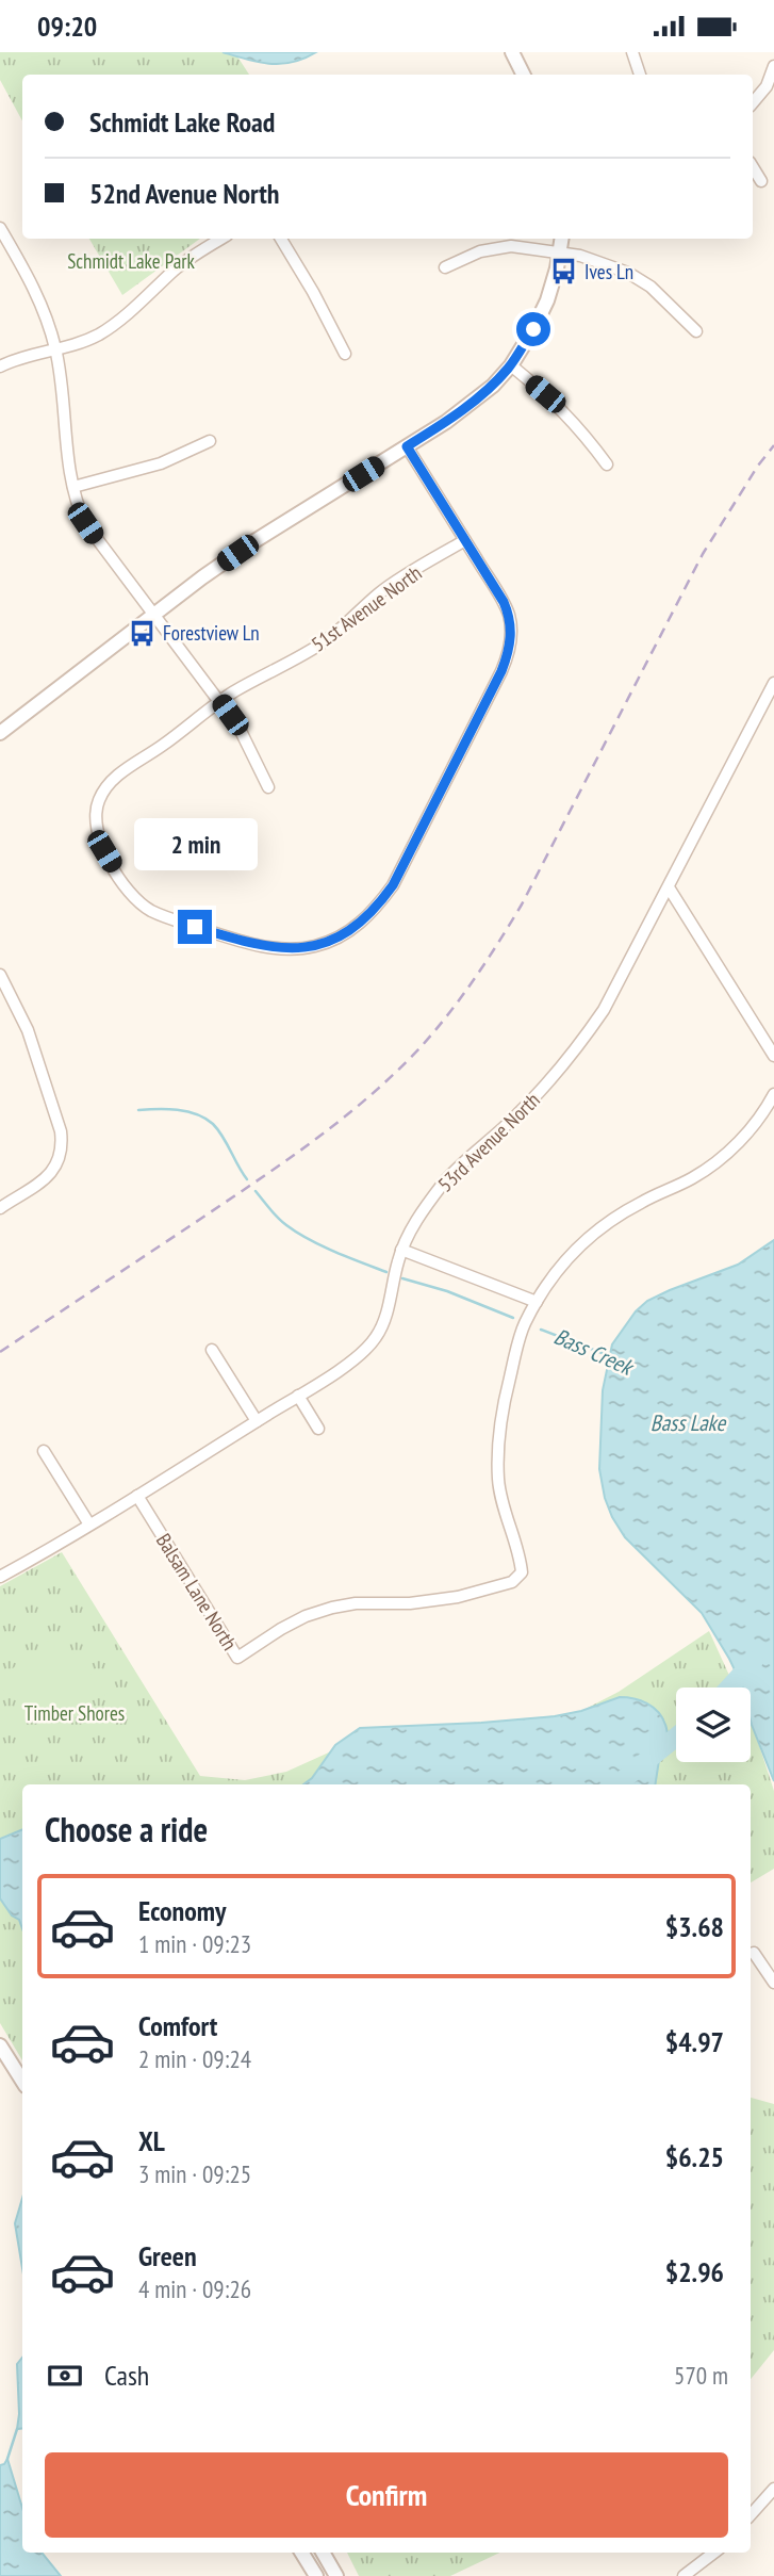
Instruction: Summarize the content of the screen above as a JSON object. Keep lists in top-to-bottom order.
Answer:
{
  "streets": {
    "street": ["51st Avenue North", "53rd Avenue North", "Balsam Lane North"]
  },
  "crossings": [
    ["53rd Avenue North", "Balsam Lane North"]
  ],
  "water": ["Bass Creek", "Bass Lake"],
  "parks": ["Schmidt Lake Park", "Timber Shores"],
  "places": {
    "bus stop": ["Ives Ln", "Forestview Ln"]
  },
  "page": {
    "status": "09:20",
    "banner": ["Schmidt Lake Road", "52nd Avenue North"],
    "bubble": "2 min",
    "heading": "Choose a ride",
    "list": [
      {
        "name": "Economy",
        "note": "1 min · 09:23",
        "value": "$3.68"
      },
      {
        "name": "Comfort",
        "note": "2 min · 09:24",
        "value": "$4.97"
      },
      {
        "name": "XL",
        "note": "3 min · 09:25",
        "value": "$6.25"
      },
      {
        "name": "Green",
        "note": "4 min · 09:26",
        "value": "$2.96"
      }
    ],
    "pay": ["Cash", "570 m"],
    "buttons": "Confirm"
  }
}
